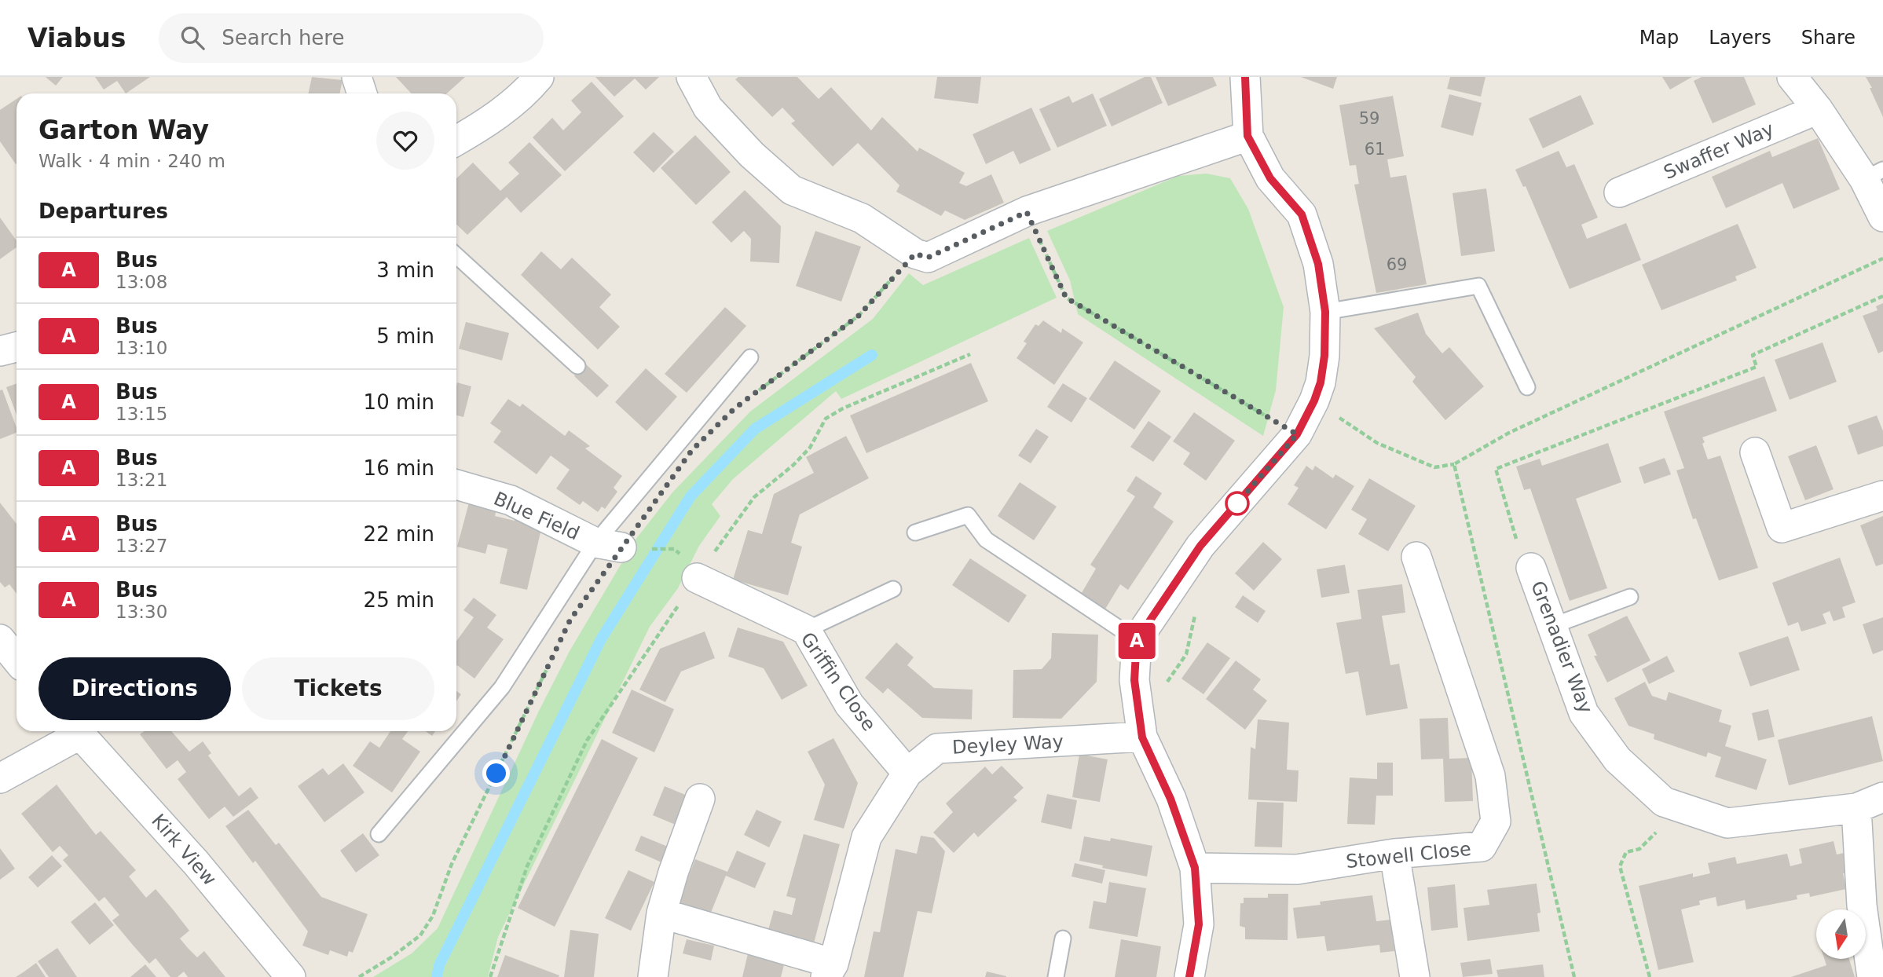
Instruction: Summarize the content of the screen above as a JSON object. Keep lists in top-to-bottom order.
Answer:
{
  "streets": {
    "street": [
      "Swaffer Way",
      "Blue Field",
      "Grenadier Way",
      "Griffin Close",
      "Deyley Way",
      "Kirk View",
      "Stowell Close"
    ]
  },
  "crossings": [
    ["Griffin Close", "Deyley Way"]
  ],
  "lines": ["bus line A"],
  "house_numbers": ["59", "61", "69"],
  "north": "bottom",
  "page": {
    "header": "Viabus",
    "search": "Search here",
    "nav": ["Map", "Layers", "Share"],
    "on_map": "A",
    "heading": [
      ["Garton Way", "Walk · 4 min · 240 m"],
      "Departures"
    ],
    "list": [
      {
        "mark": "A",
        "name": "Bus",
        "note": "13:08",
        "value": "3 min"
      },
      {
        "mark": "A",
        "name": "Bus",
        "note": "13:10",
        "value": "5 min"
      },
      {
        "mark": "A",
        "name": "Bus",
        "note": "13:15",
        "value": "10 min"
      },
      {
        "mark": "A",
        "name": "Bus",
        "note": "13:21",
        "value": "16 min"
      },
      {
        "mark": "A",
        "name": "Bus",
        "note": "13:27",
        "value": "22 min"
      },
      {
        "mark": "A",
        "name": "Bus",
        "note": "13:30",
        "value": "25 min"
      }
    ],
    "buttons": ["Directions", "Tickets"]
  }
}
